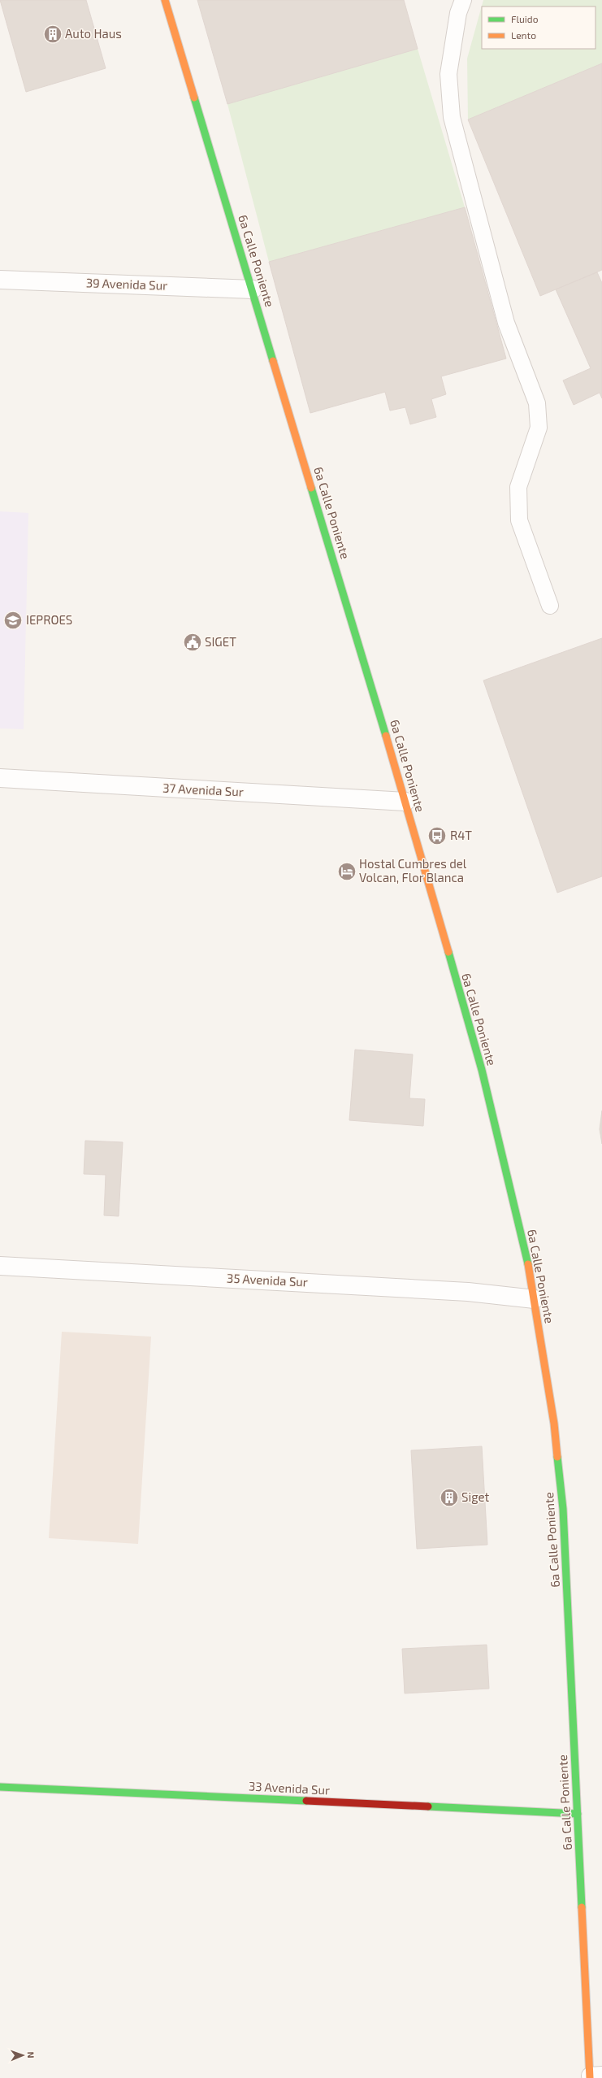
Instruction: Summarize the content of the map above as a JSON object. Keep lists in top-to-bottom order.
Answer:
{
  "streets": {
    "street": [
      "6a Calle Poniente",
      "39 Avenida Sur",
      "37 Avenida Sur",
      "35 Avenida Sur",
      "33 Avenida Sur"
    ]
  },
  "crossings": [
    ["6a Calle Poniente", "39 Avenida Sur"],
    ["6a Calle Poniente", "37 Avenida Sur"],
    ["6a Calle Poniente", "35 Avenida Sur"],
    ["6a Calle Poniente", "33 Avenida Sur"]
  ],
  "places": {
    "building": ["Auto Haus", "Siget"],
    "school or university": ["IEPROES"],
    "public building": ["SIGET"],
    "bus stop": ["R4T"],
    "hotel": ["Hostal Cumbres del Volcan, Flor Blanca"]
  },
  "legend": ["Fluido", "Lento"],
  "north": "right"
}
